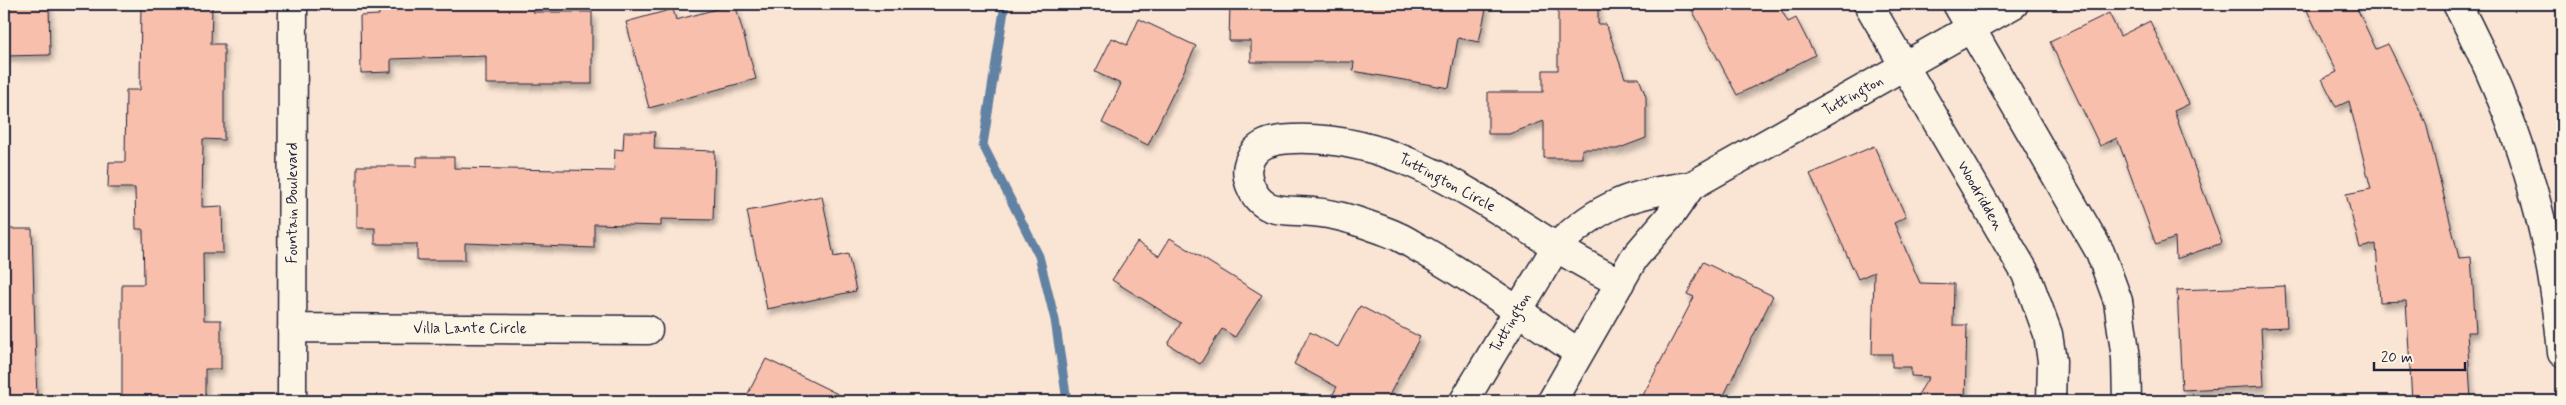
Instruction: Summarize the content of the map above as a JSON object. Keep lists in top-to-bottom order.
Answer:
{
  "streets": {
    "street": [
      "Tuttington",
      "Tuttington Circle",
      "Woodridden",
      "Fountain Boulevard",
      "Villa Lante Circle"
    ]
  },
  "crossings": [
    ["Tuttington", "Tuttington Circle"],
    ["Tuttington", "Woodridden"],
    ["Fountain Boulevard", "Villa Lante Circle"]
  ],
  "scale_bar": "20 m"
}
